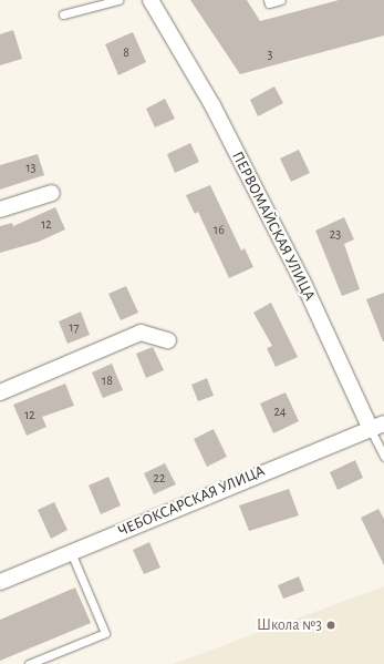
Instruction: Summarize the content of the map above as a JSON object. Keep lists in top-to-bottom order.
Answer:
{
  "streets": {
    "street": ["ПЕРВОМАЙСКАЯ УЛИЦА", "ЧЕБОКСАРСКАЯ УЛИЦА"]
  },
  "crossings": [
    ["ПЕРВОМАЙСКАЯ УЛИЦА", "ЧЕБОКСАРСКАЯ УЛИЦА"]
  ],
  "places": ["Школа №3"],
  "house_numbers": [
    "8",
    "3",
    "13",
    "12",
    "16",
    "23",
    "17",
    "18",
    "24",
    "12",
    "22"
  ]
}
